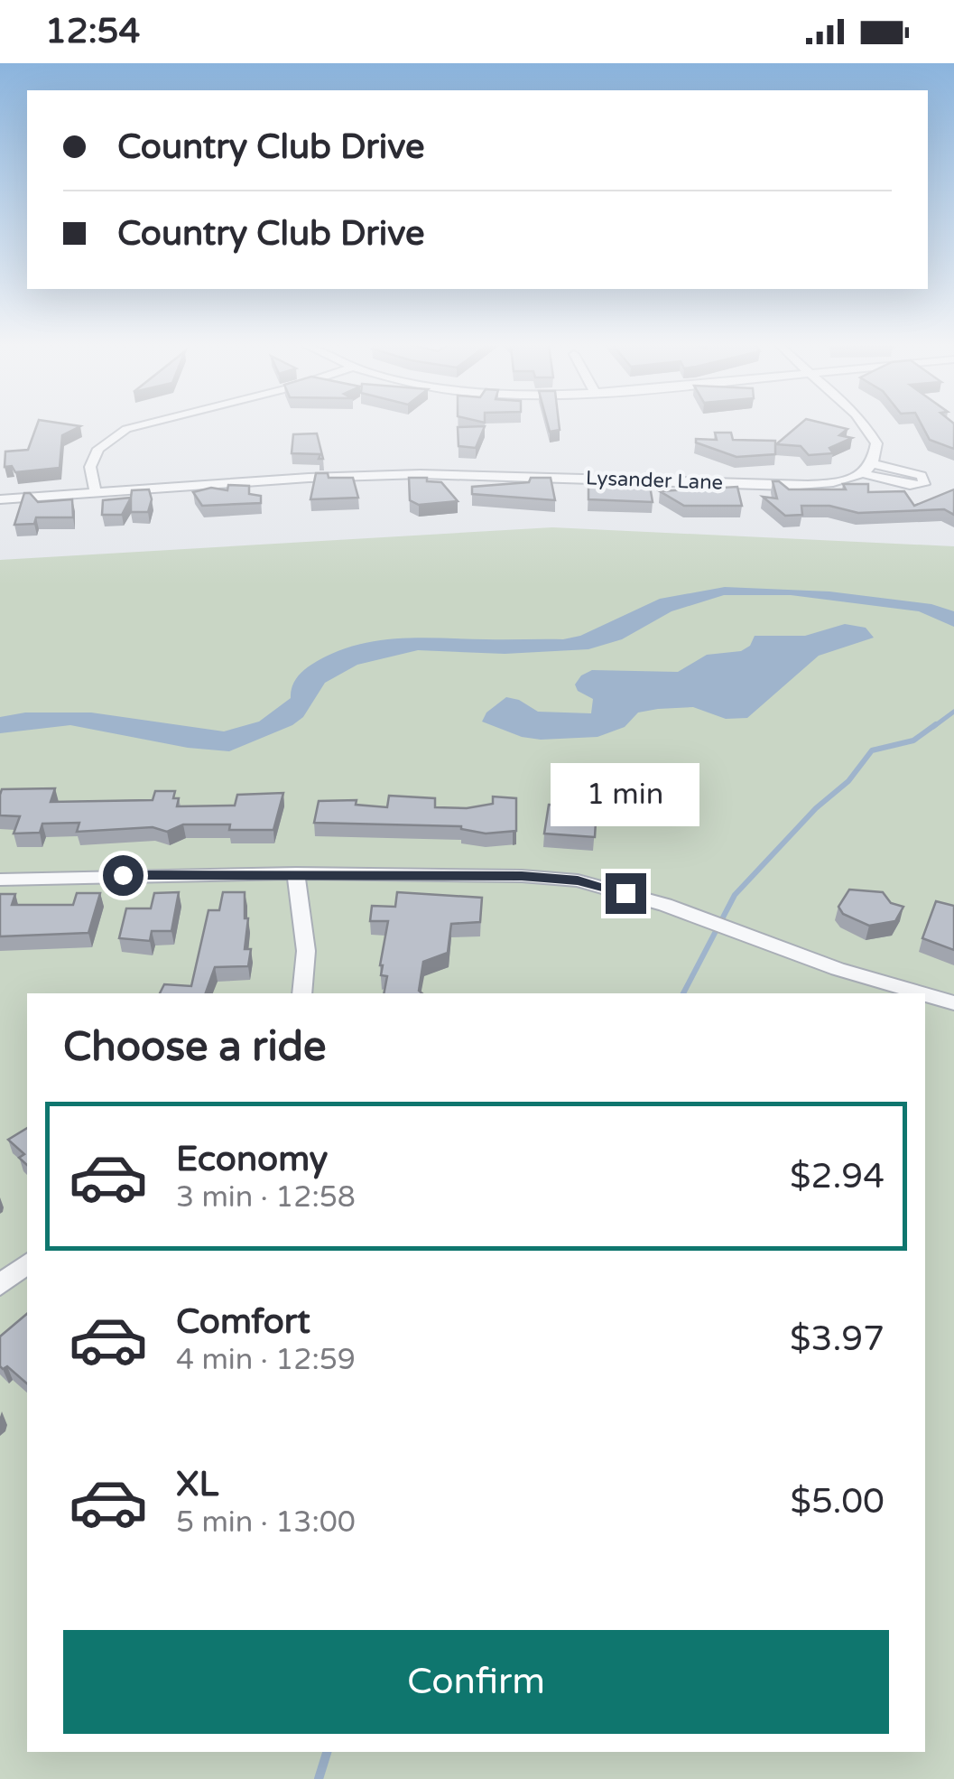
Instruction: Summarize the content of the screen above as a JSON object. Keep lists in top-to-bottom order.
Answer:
{
  "streets": {
    "street": ["Lysander Lane"]
  },
  "page": {
    "status": "12:54",
    "banner": ["Country Club Drive", "Country Club Drive"],
    "bubble": "1 min",
    "heading": "Choose a ride",
    "list": [
      {
        "name": "Economy",
        "note": "3 min · 12:58",
        "value": "$2.94"
      },
      {
        "name": "Comfort",
        "note": "4 min · 12:59",
        "value": "$3.97"
      },
      {
        "name": "XL",
        "note": "5 min · 13:00",
        "value": "$5.00"
      }
    ],
    "buttons": "Confirm"
  }
}
